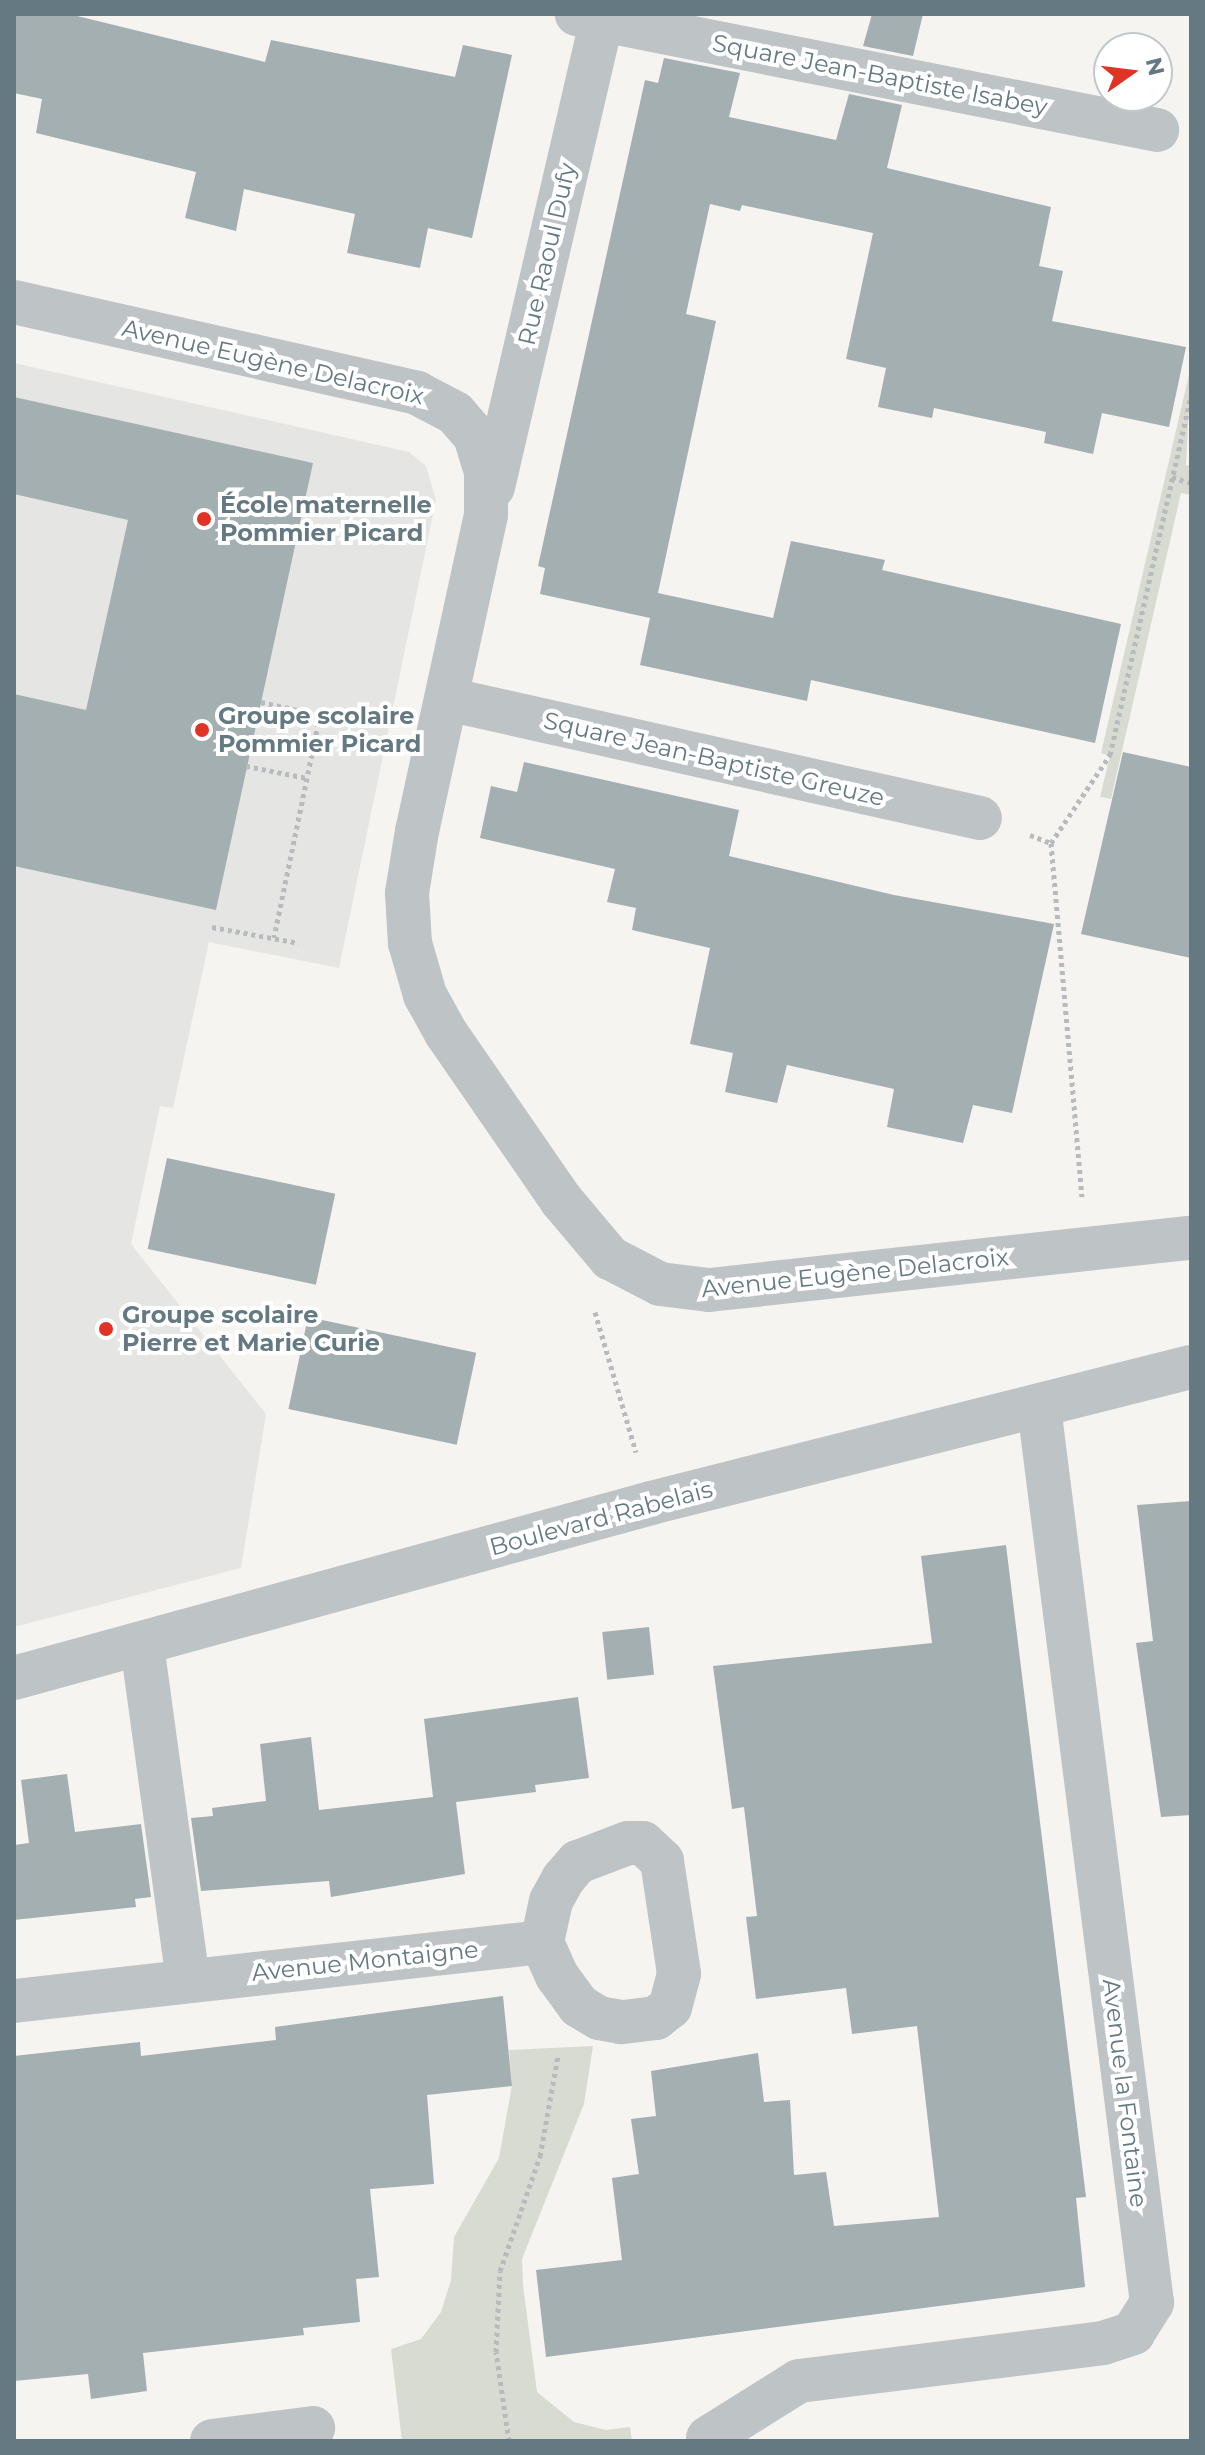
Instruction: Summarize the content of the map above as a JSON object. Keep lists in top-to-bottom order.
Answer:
{
  "streets": {
    "street": [
      "Square Jean-Baptiste Isabey",
      "Rue Raoul Dufy",
      "Avenue Eugène Delacroix",
      "Square Jean-Baptiste Greuze",
      "Boulevard Rabelais",
      "Avenue Montaigne",
      "Avenue la Fontaine"
    ]
  },
  "crossings": [
    ["Square Jean-Baptiste Isabey", "Rue Raoul Dufy"],
    ["Rue Raoul Dufy", "Avenue Eugène Delacroix"],
    ["Avenue Eugène Delacroix", "Square Jean-Baptiste Greuze"],
    ["Boulevard Rabelais", "Avenue la Fontaine"]
  ],
  "places": ["École maternelle Pommier Picard", "Groupe scolaire Pommier Picard", "Groupe scolaire Pierre et Marie Curie"],
  "north": "right"
}
